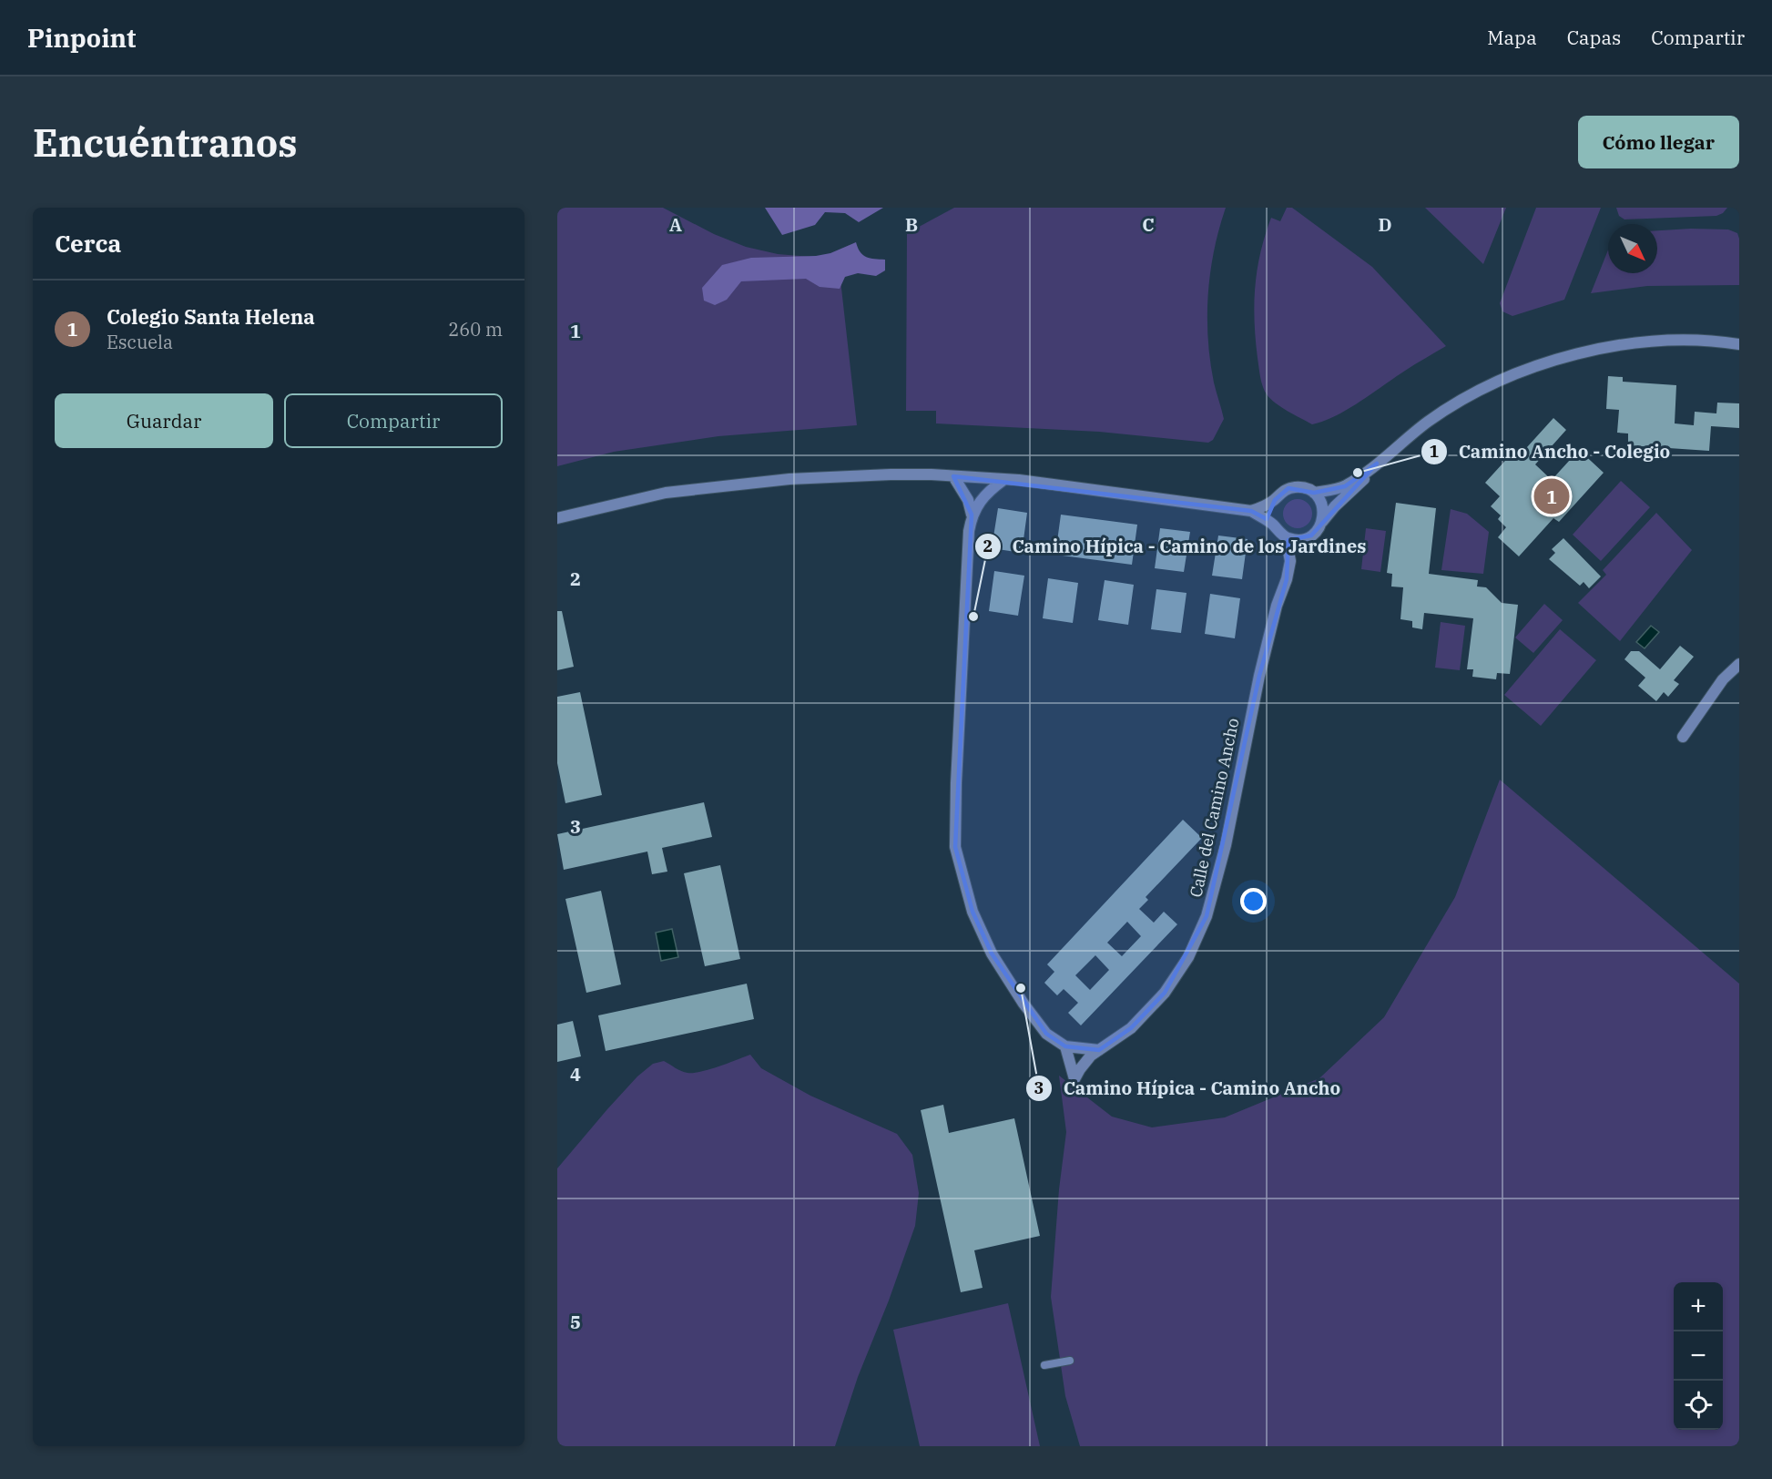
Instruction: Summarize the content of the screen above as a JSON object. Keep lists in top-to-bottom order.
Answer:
{
  "streets": {
    "street": ["Calle del Camino Ancho"]
  },
  "places": ["Camino Ancho - Colegio", "Camino Hípica - Camino de los Jardines", "Camino Hípica - Camino Ancho"],
  "north": "bottom right",
  "page": {
    "header": "Pinpoint",
    "nav": ["Mapa", "Capas", "Compartir"],
    "buttons": [
      "Cómo llegar",
      ["Guardar", "Compartir"]
    ],
    "title": "Encuéntranos",
    "heading": "Cerca",
    "list": [
      {
        "mark": "1",
        "name": "Colegio Santa Helena",
        "note": "Escuela",
        "value": "260 m"
      }
    ],
    "pins": "1",
    "map_buttons": ["+", "−"]
  },
  "grid": {
    "columns": [
      "A",
      "B",
      "C",
      "D"
    ],
    "rows": [
      "1",
      "2",
      "3",
      "4",
      "5"
    ]
  }
}
